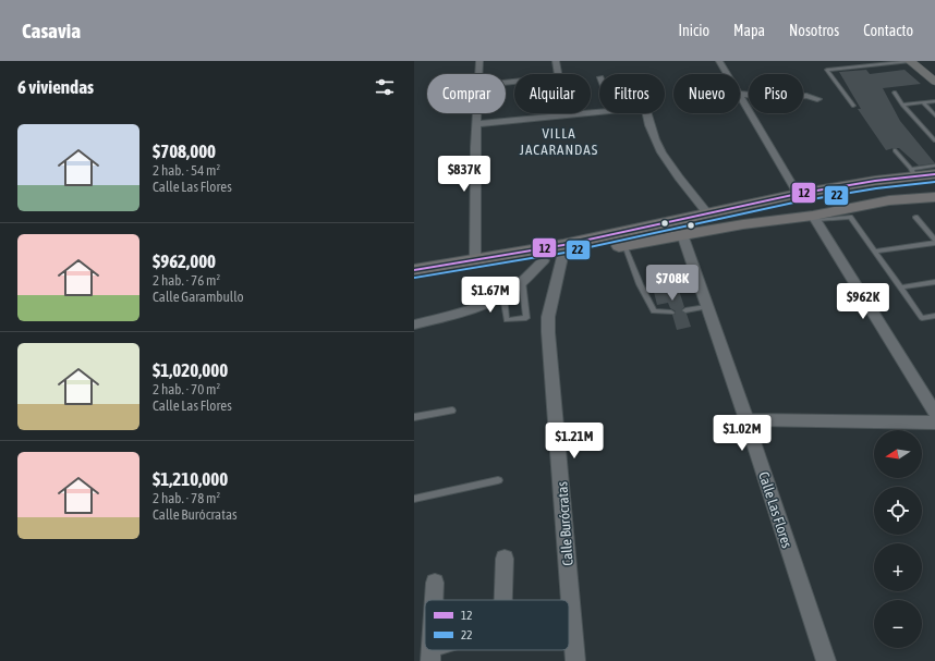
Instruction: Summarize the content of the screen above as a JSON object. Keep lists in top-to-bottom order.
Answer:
{
  "streets": {
    "street": ["Calle Las Flores", "Calle Burócratas"]
  },
  "districts": ["VILLA JACARANDAS"],
  "lines": ["transit line 12", "transit line 22"],
  "legend": ["12", "22"],
  "north": "left",
  "page": {
    "header": "Casavia",
    "nav": [
      "Inicio",
      "Mapa",
      "Nosotros",
      "Contacto"
    ],
    "heading": "6 viviendas",
    "chip": [
      "Comprar",
      "Alquilar",
      "Filtros",
      "Nuevo",
      "Piso"
    ],
    "list": [
      {
        "name": "$708,000",
        "note": "2 hab. · 54 m² · Calle Las Flores"
      },
      {
        "name": "$962,000",
        "note": "2 hab. · 76 m² · Calle Garambullo"
      },
      {
        "name": "$1,020,000",
        "note": "2 hab. · 70 m² · Calle Las Flores"
      },
      {
        "name": "$1,210,000",
        "note": "2 hab. · 78 m² · Calle Burócratas"
      }
    ],
    "price": [
      "$837K",
      "$708K",
      "$1.67M",
      "$962K",
      "$1.02M",
      "$1.21M"
    ],
    "map_buttons": ["+", "−"]
  }
}
